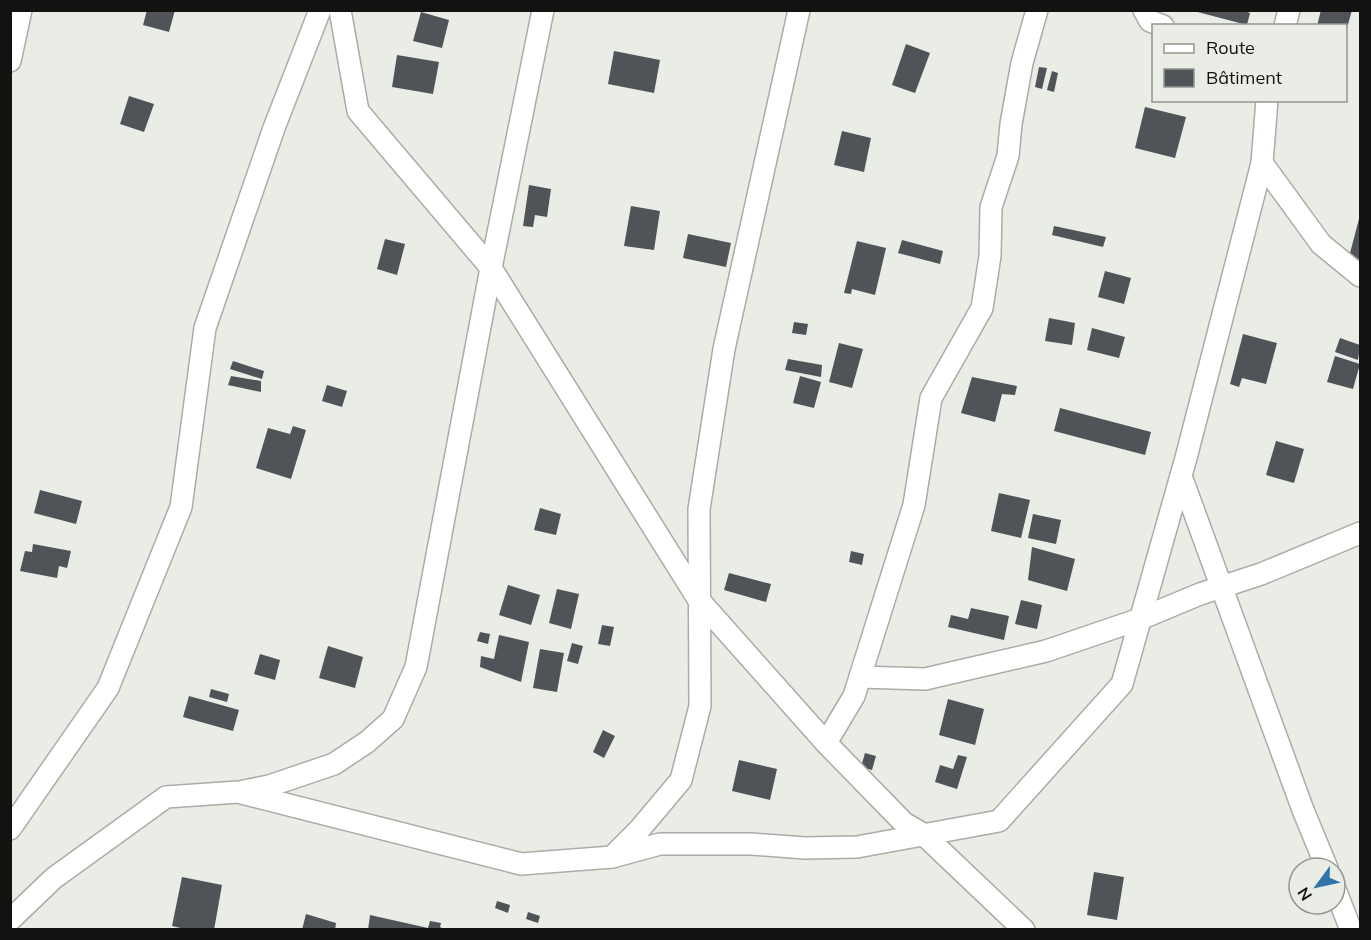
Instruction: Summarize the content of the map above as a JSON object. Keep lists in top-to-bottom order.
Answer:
{
  "legend": ["Route", "Bâtiment"],
  "north": "bottom left"
}
